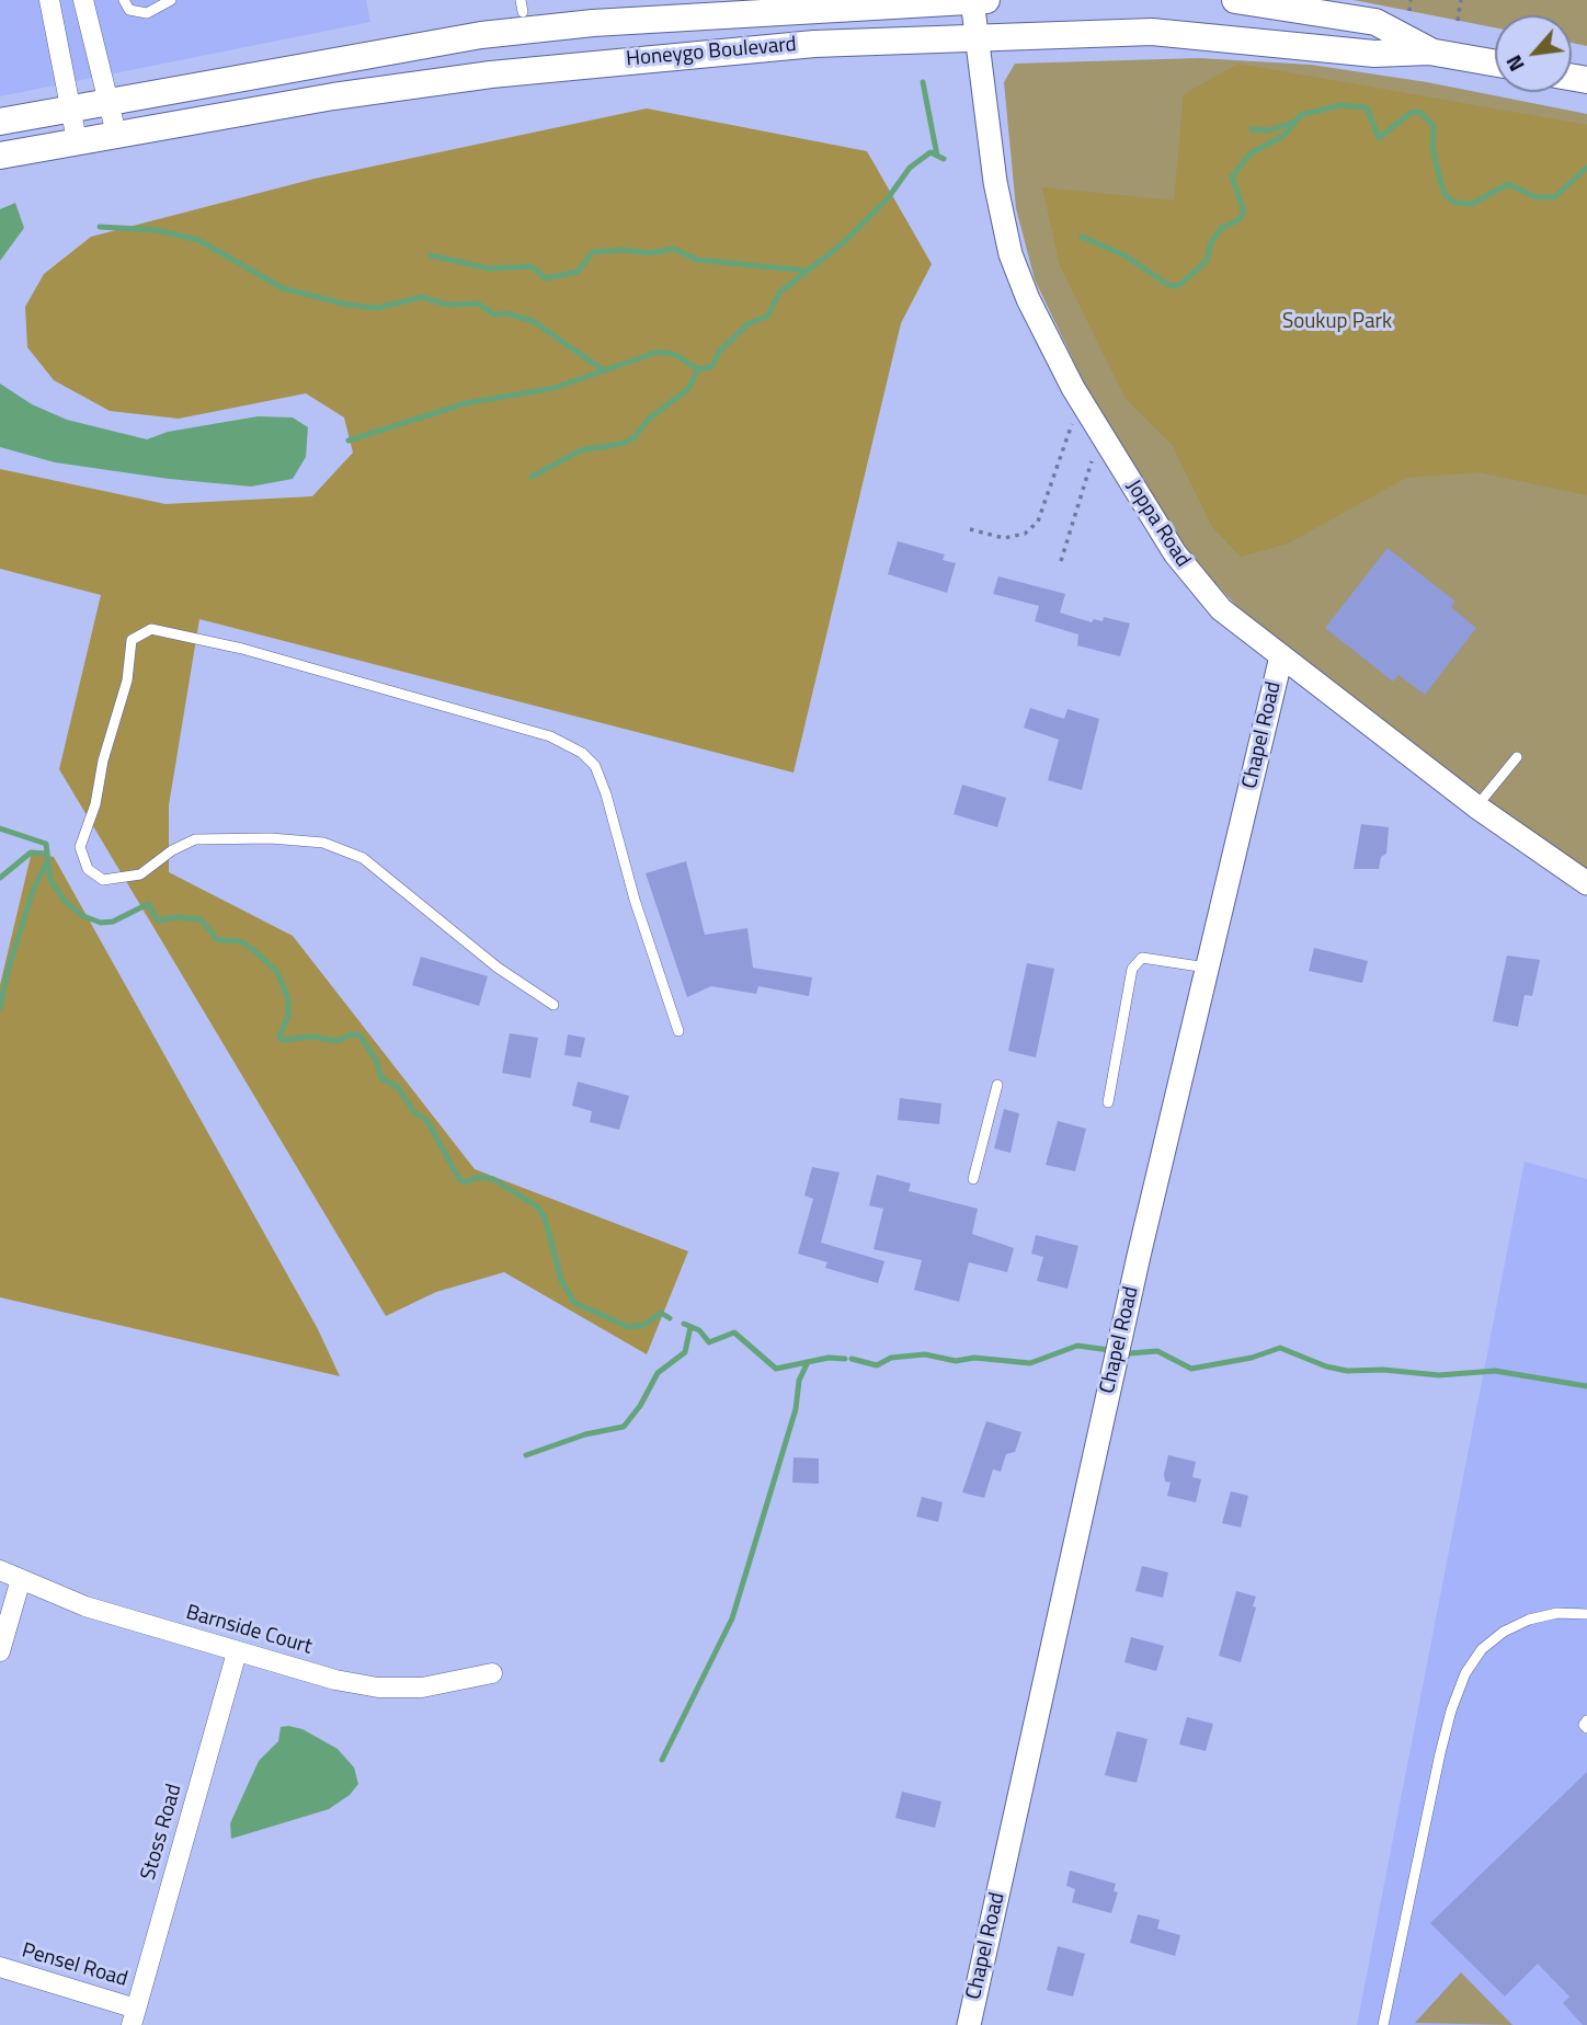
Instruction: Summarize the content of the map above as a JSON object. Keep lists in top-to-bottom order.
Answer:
{
  "streets": {
    "main road": ["Honeygo Boulevard"],
    "street": [
      "Joppa Road",
      "Chapel Road",
      "Barnside Court",
      "Stoss Road",
      "Pensel Road"
    ]
  },
  "crossings": [
    ["Honeygo Boulevard", "Joppa Road"],
    ["Joppa Road", "Chapel Road"],
    ["Barnside Court", "Stoss Road"],
    ["Stoss Road", "Pensel Road"]
  ],
  "parks": ["Soukup Park"],
  "north": "bottom left"
}
